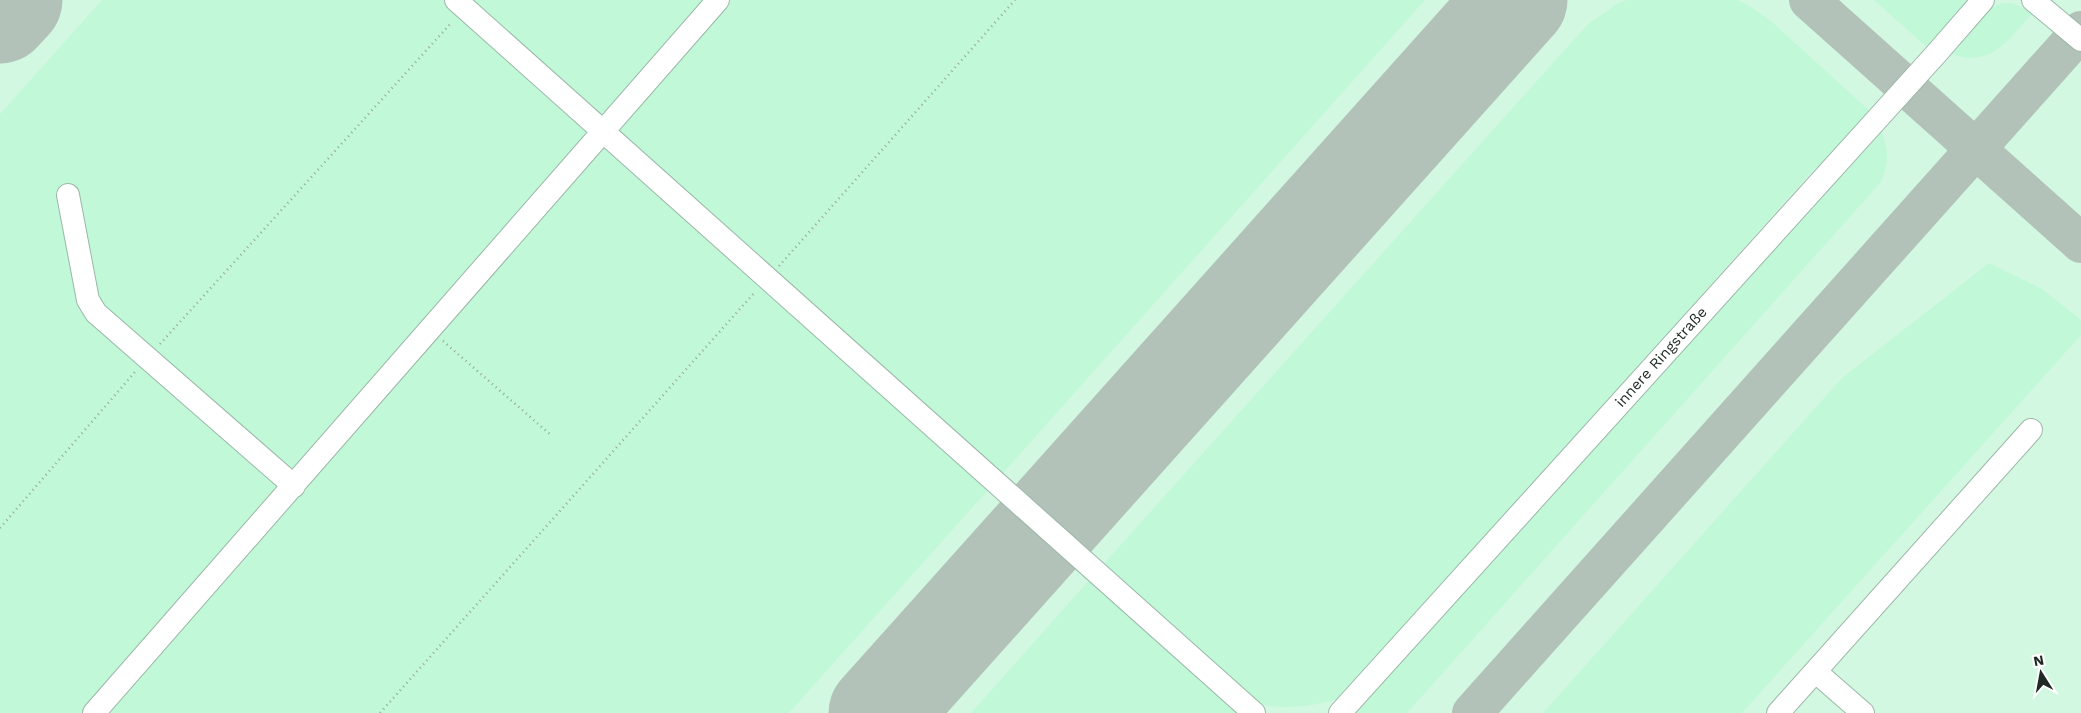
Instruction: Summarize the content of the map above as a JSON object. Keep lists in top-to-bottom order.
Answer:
{
  "streets": {
    "lane": ["innere Ringstraße"]
  },
  "north": "top"
}
